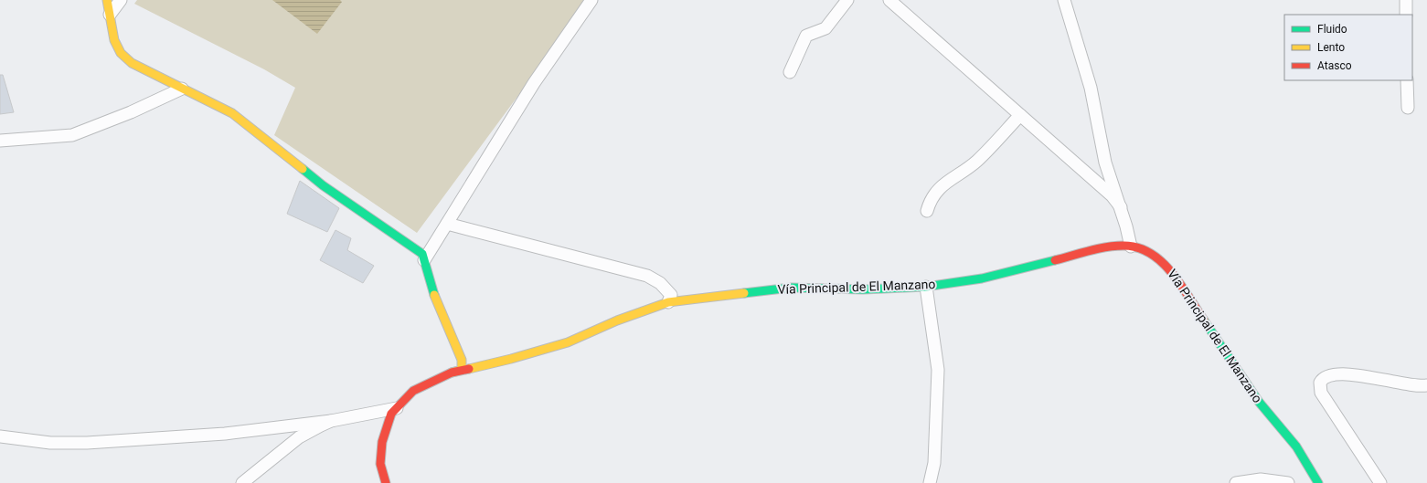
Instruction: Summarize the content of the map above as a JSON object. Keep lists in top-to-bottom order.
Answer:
{
  "streets": {
    "main road": ["Vía Principal de El Manzano"]
  },
  "legend": ["Fluido", "Lento", "Atasco"]
}
